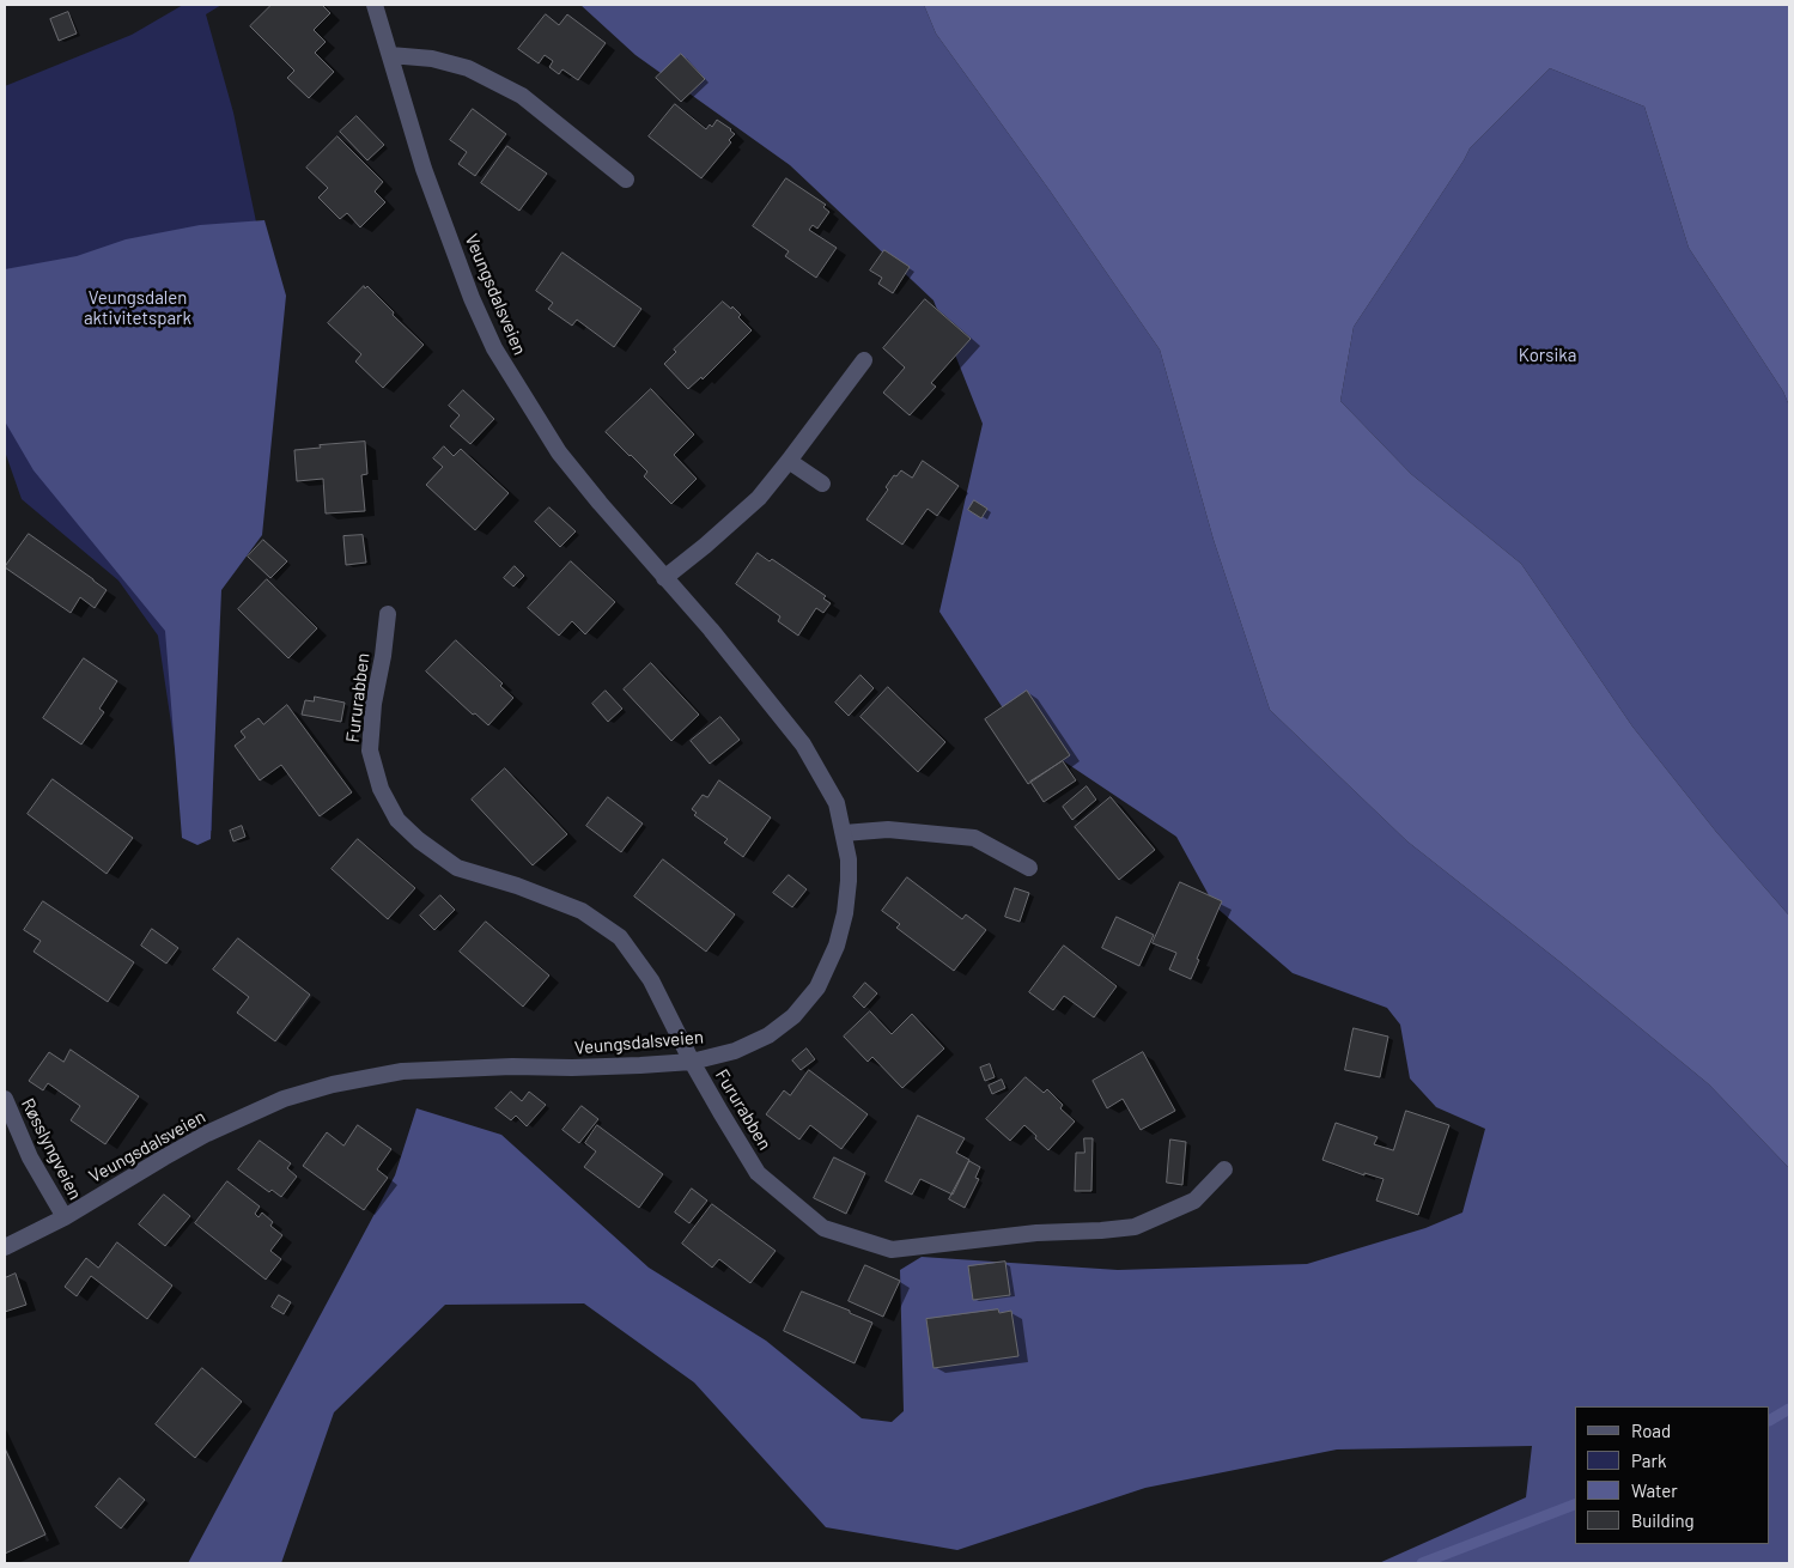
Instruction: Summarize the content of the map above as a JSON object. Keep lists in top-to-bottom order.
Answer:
{
  "streets": {
    "street": ["Veungsdalsveien", "Fururabben", "Røsslyngveien"]
  },
  "crossings": [
    ["Veungsdalsveien", "Fururabben"],
    ["Veungsdalsveien", "Røsslyngveien"]
  ],
  "parks": ["Veungsdalen aktivitetspark", "Korsika"],
  "legend": [
    "Road",
    "Park",
    "Water",
    "Building"
  ]
}
